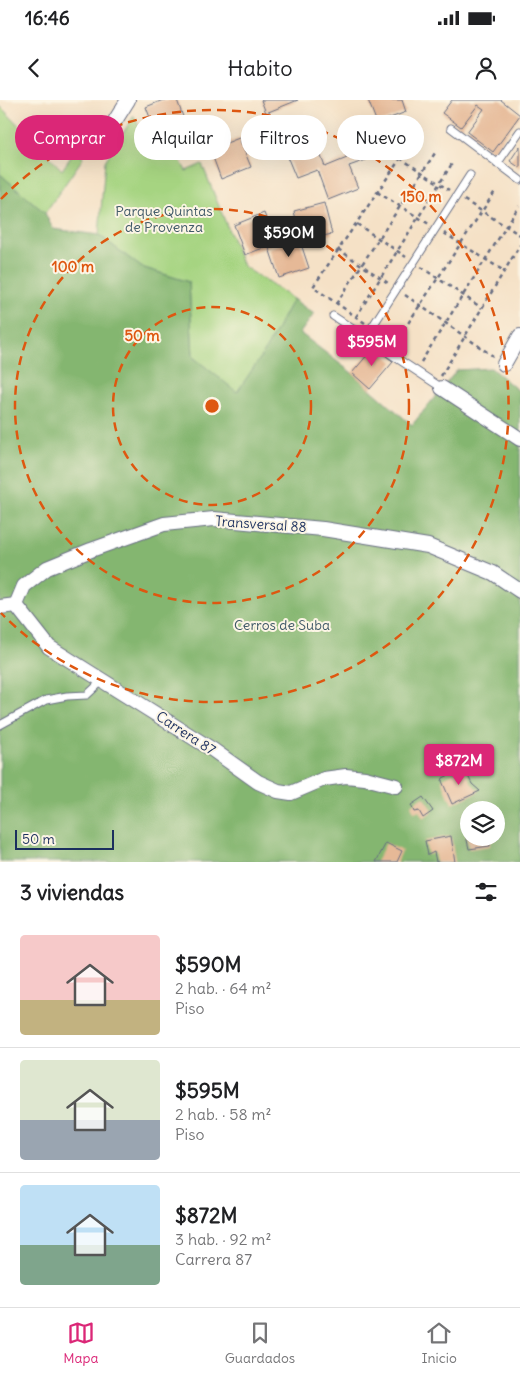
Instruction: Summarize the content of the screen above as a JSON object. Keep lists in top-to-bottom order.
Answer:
{
  "streets": {
    "street": ["Transversal 88", "Carrera 87"]
  },
  "crossings": [
    ["Transversal 88", "Carrera 87"]
  ],
  "parks": ["Parque Quintas de Provenza", "Cerros de Suba"],
  "scale_bar": "50 m",
  "page": {
    "status": "16:46",
    "header": "Habito",
    "chip": [
      "Comprar",
      "Alquilar",
      "Filtros",
      "Nuevo"
    ],
    "price": ["$590M", "$595M", "$872M"],
    "scale": "50 m",
    "heading": "3 viviendas",
    "list": [
      {
        "name": "$590M",
        "note": "2 hab. · 64 m² · Piso"
      },
      {
        "name": "$595M",
        "note": "2 hab. · 58 m² · Piso"
      },
      {
        "name": "$872M",
        "note": "3 hab. · 92 m² · Carrera 87"
      }
    ],
    "tabs": ["Mapa", "Guardados", "Inicio"]
  },
  "rings": ["150 m", "100 m", "50 m"]
}
